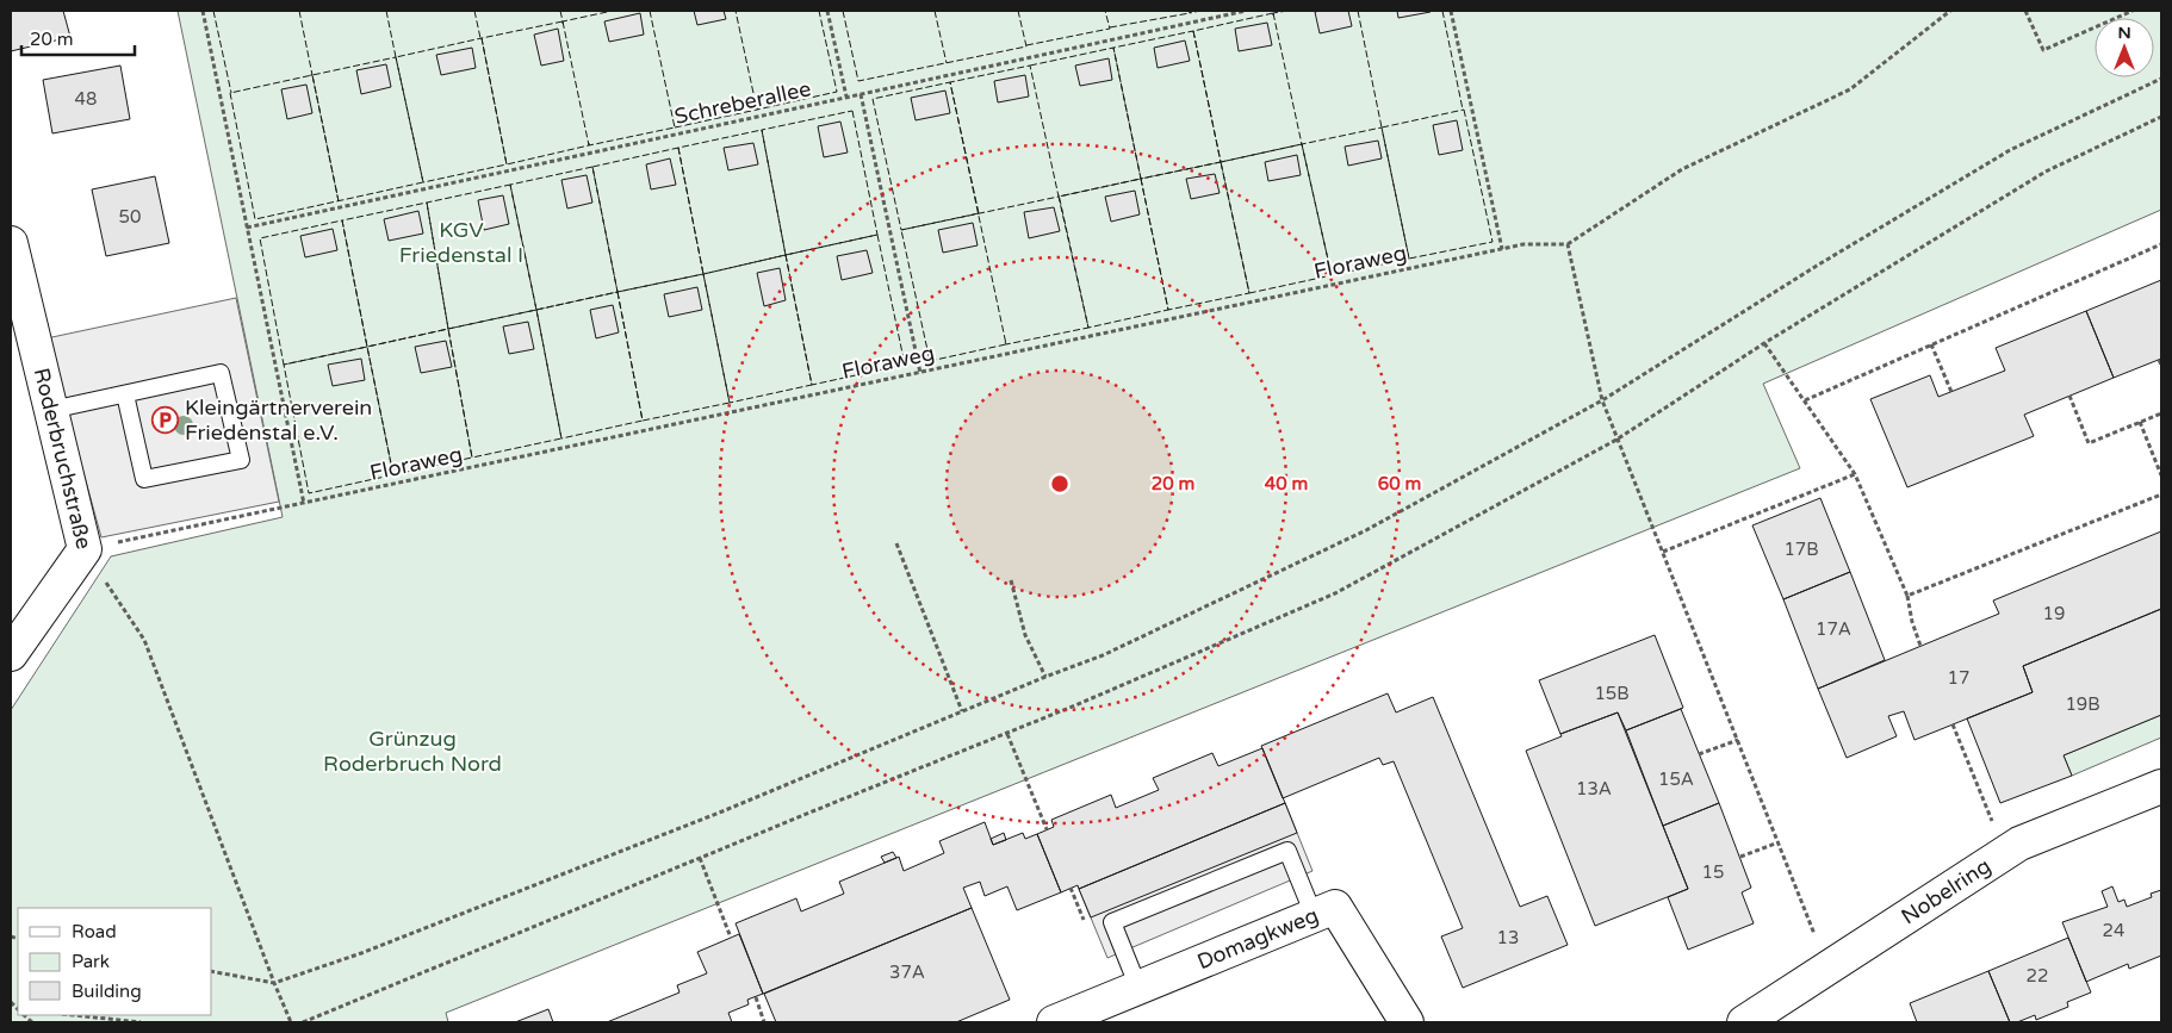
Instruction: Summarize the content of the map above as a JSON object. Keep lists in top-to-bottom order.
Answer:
{
  "streets": {
    "street": ["Roderbruchstraße", "Nobelring", "Domagkweg"],
    "path": ["Schreberallee", "Floraweg"]
  },
  "crossings": [
    ["Floraweg", "Roderbruchstraße"]
  ],
  "parks": ["KGV Friedenstal I", "Grünzug Roderbruch Nord"],
  "places": {
    "parking": ["Kleingärtnerverein Friedenstal e.V."]
  },
  "house_numbers": [
    "48",
    "50",
    "17B",
    "19",
    "17A",
    "17",
    "15B",
    "19B",
    "15A",
    "13A",
    "15",
    "24",
    "13",
    "37A",
    "22"
  ],
  "legend": ["Road", "Park", "Building"],
  "scale_bar": "20 m",
  "north": "top",
  "rings": ["20 m", "40 m", "60 m"]
}
